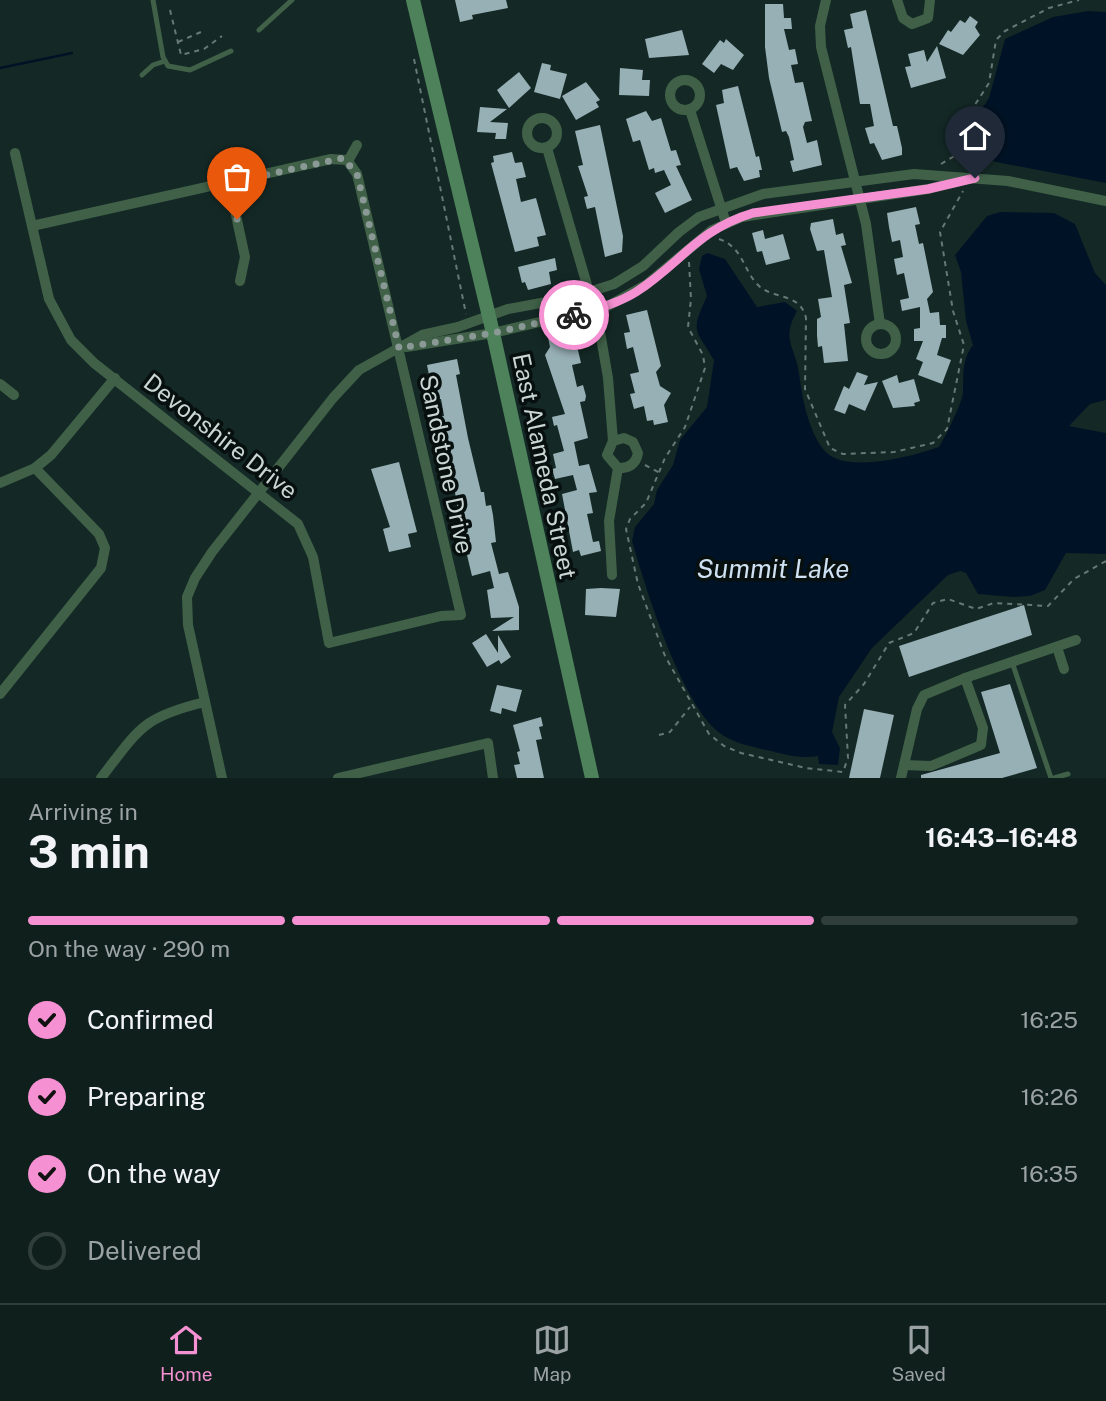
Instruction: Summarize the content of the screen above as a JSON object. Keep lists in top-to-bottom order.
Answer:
{
  "streets": {
    "street": ["Devonshire Drive", "Sandstone Drive", "East Alameda Street"]
  },
  "crossings": [
    ["Devonshire Drive", "Sandstone Drive"]
  ],
  "water": ["Summit Lake"],
  "page": {
    "heading": ["3 min", "Arriving in", "16:43–16:48"],
    "bar": "On the way · 290 m",
    "list": [
      ["Confirmed", "16:25"],
      ["Preparing", "16:26"],
      ["On the way", "16:35"],
      "Delivered"
    ],
    "tabs": ["Home", "Map", "Saved"]
  }
}
